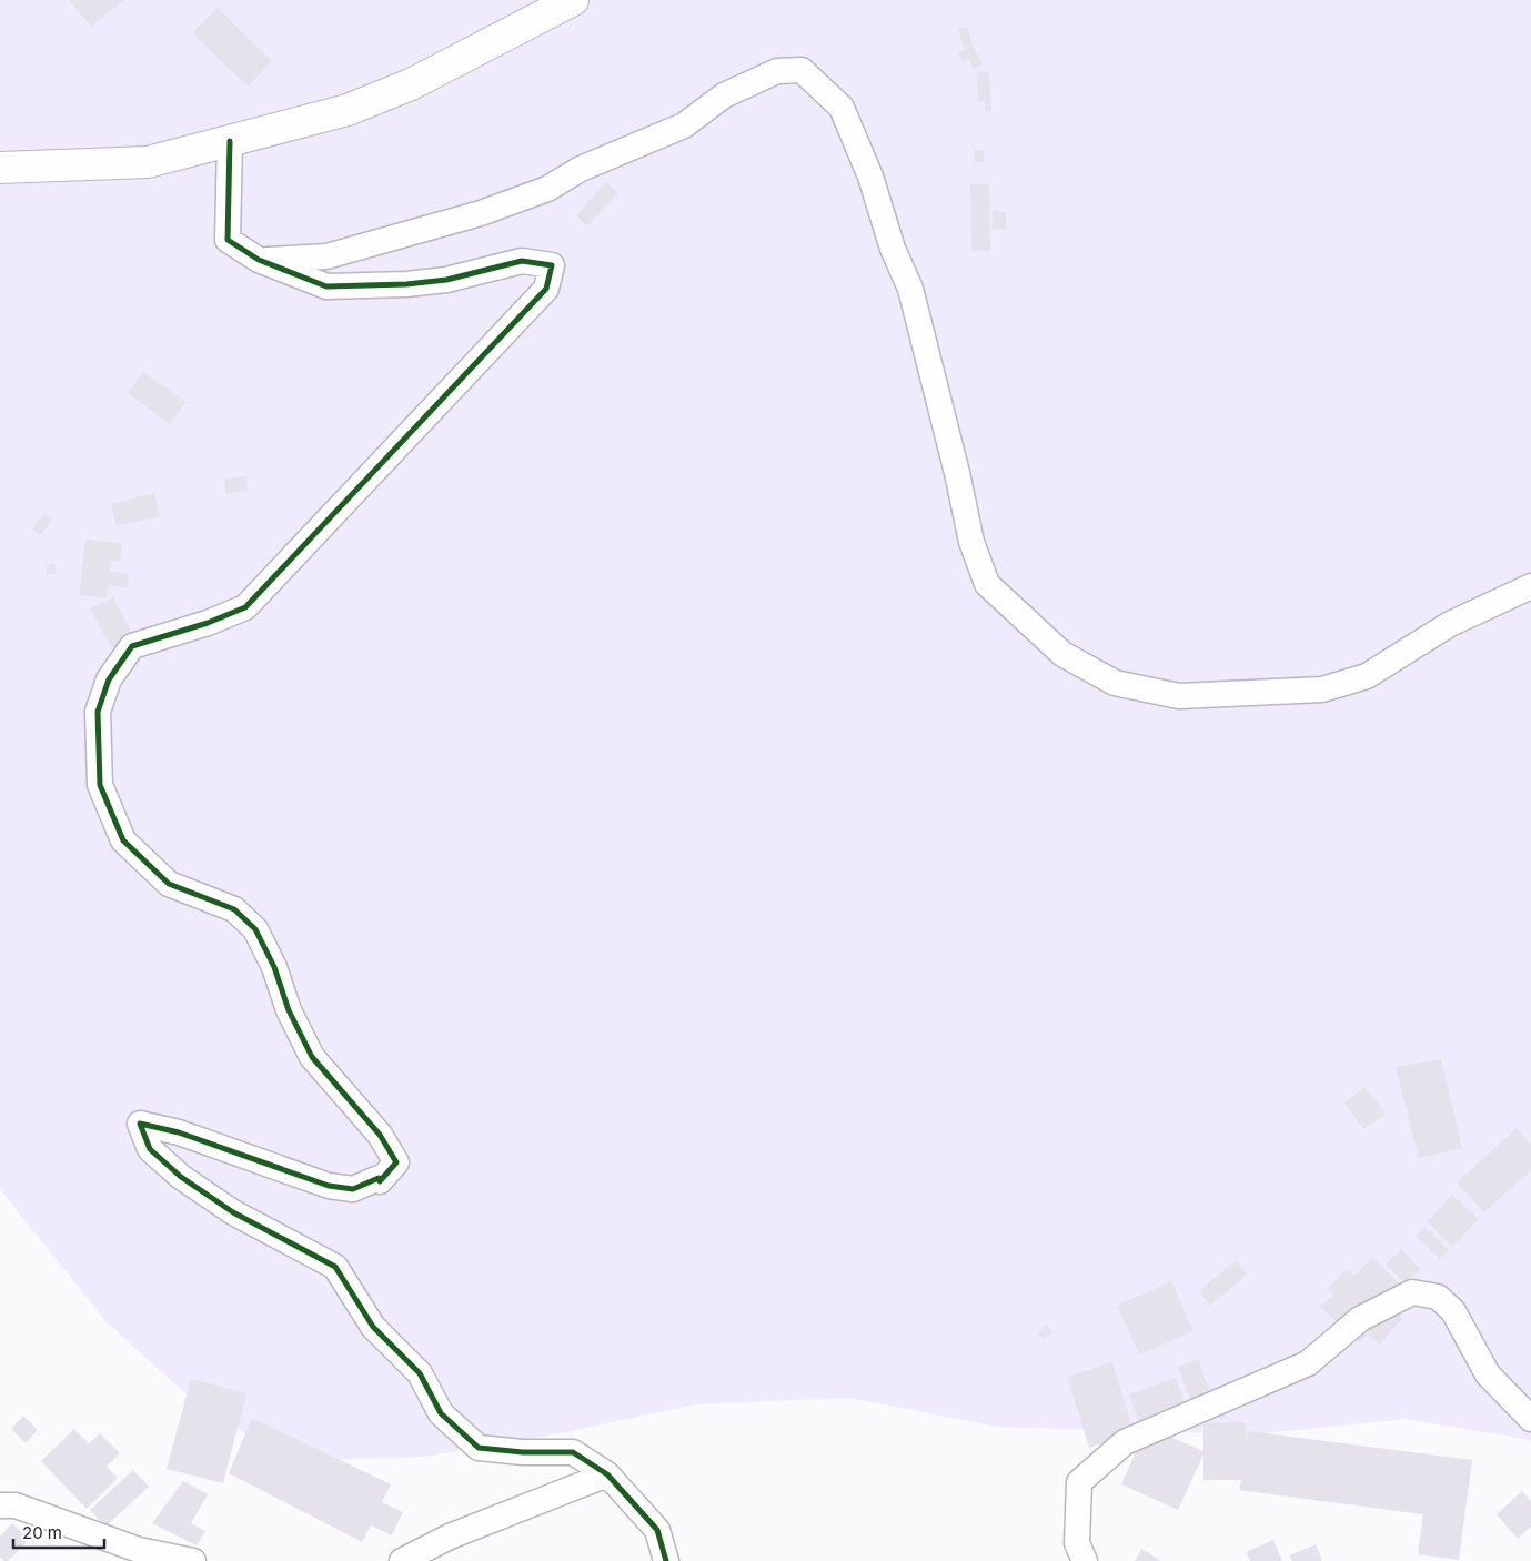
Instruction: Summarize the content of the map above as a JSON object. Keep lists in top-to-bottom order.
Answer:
{
  "scale_bar": "20 m"
}
